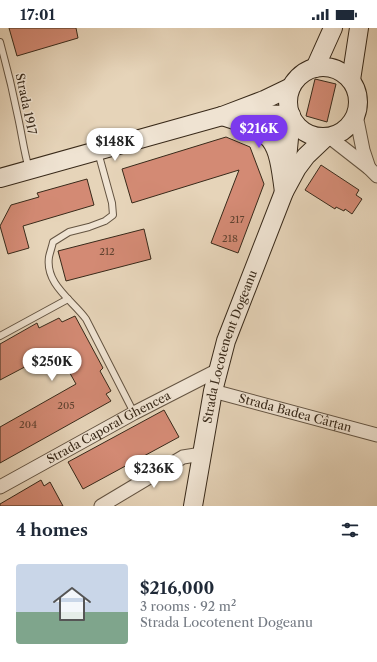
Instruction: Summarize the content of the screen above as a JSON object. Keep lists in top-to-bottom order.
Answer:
{
  "streets": {
    "main road": ["Strada Locotenent Dogeanu"],
    "street": ["Strada Badea Cârțan", "Strada Caporal Ghencea"],
    "lane": ["Strada 1917"]
  },
  "crossings": [
    ["Strada Locotenent Dogeanu", "Strada Badea Cârțan"],
    ["Strada Locotenent Dogeanu", "Strada Caporal Ghencea"]
  ],
  "house_numbers": [
    "217",
    "218",
    "212",
    "205",
    "204"
  ],
  "page": {
    "status": "17:01",
    "price": [
      "$216K",
      "$148K",
      "$250K",
      "$236K"
    ],
    "heading": "4 homes",
    "list": [
      {
        "name": "$216,000",
        "note": "3 rooms · 92 m² · Strada Locotenent Dogeanu"
      }
    ]
  }
}
